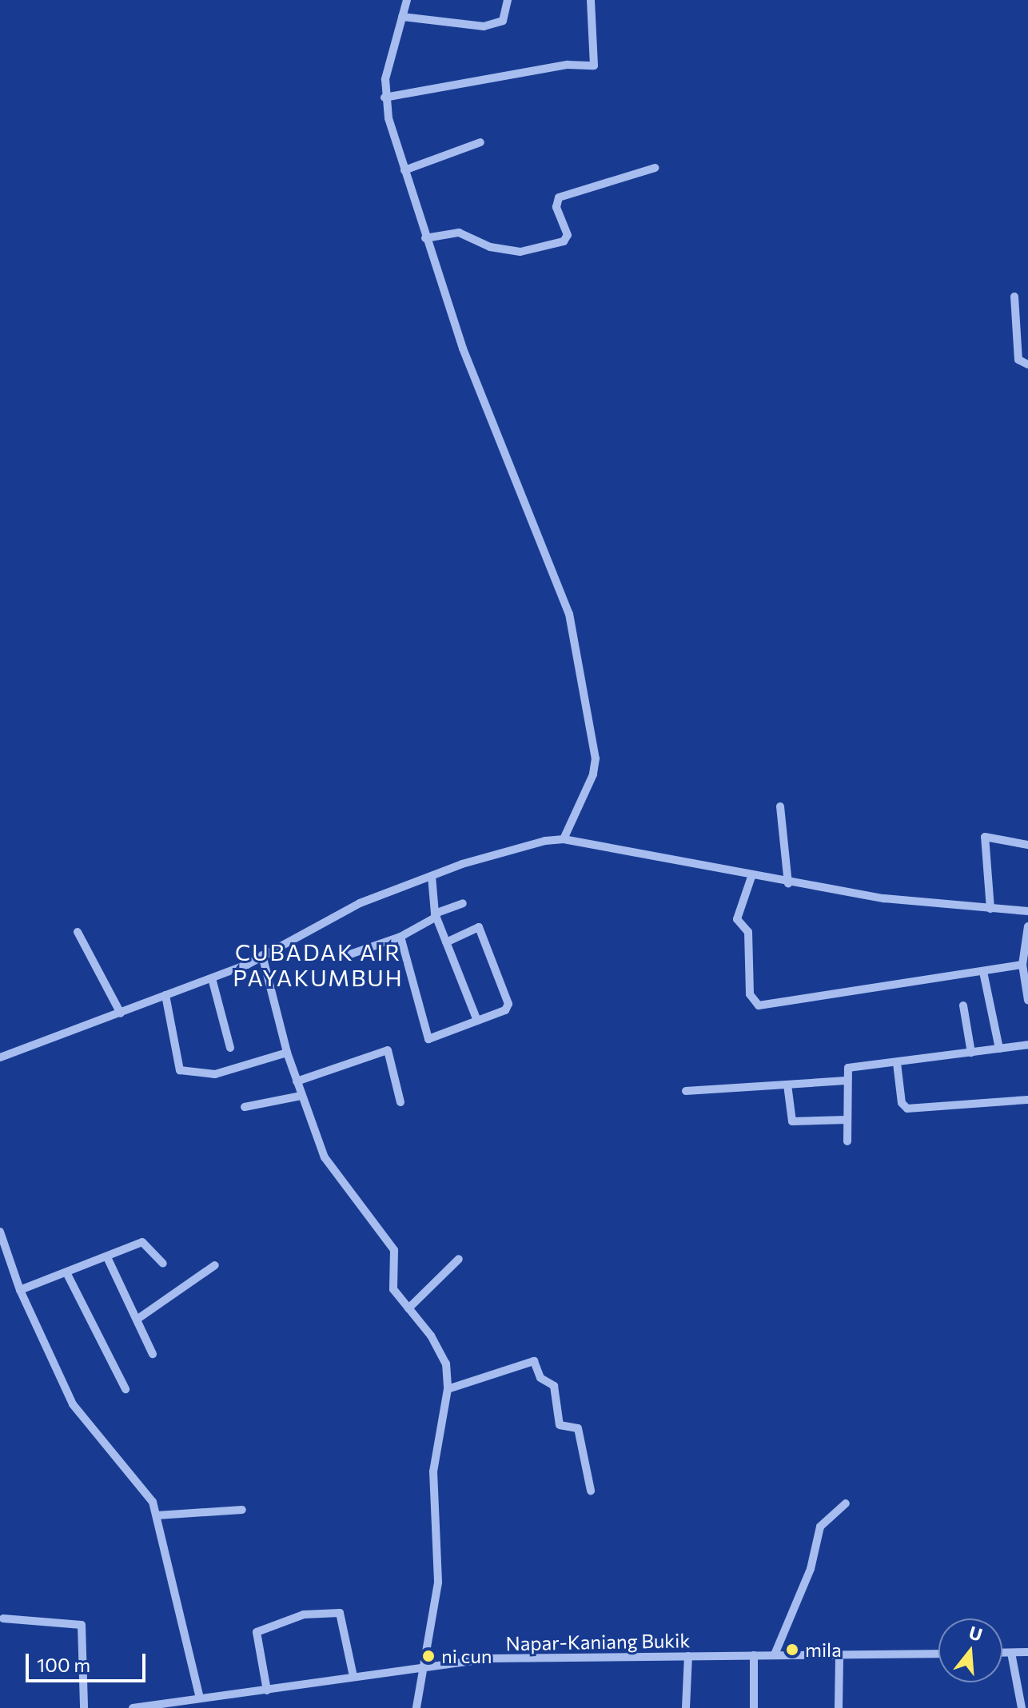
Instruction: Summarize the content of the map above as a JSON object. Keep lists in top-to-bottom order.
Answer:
{
  "streets": {
    "street": ["Napar-Kaniang Bukik"]
  },
  "districts": ["CUBADAK AIR PAYAKUMBUH"],
  "places": ["mila", "ni cun"],
  "scale_bar": "100 m",
  "north": "top"
}
